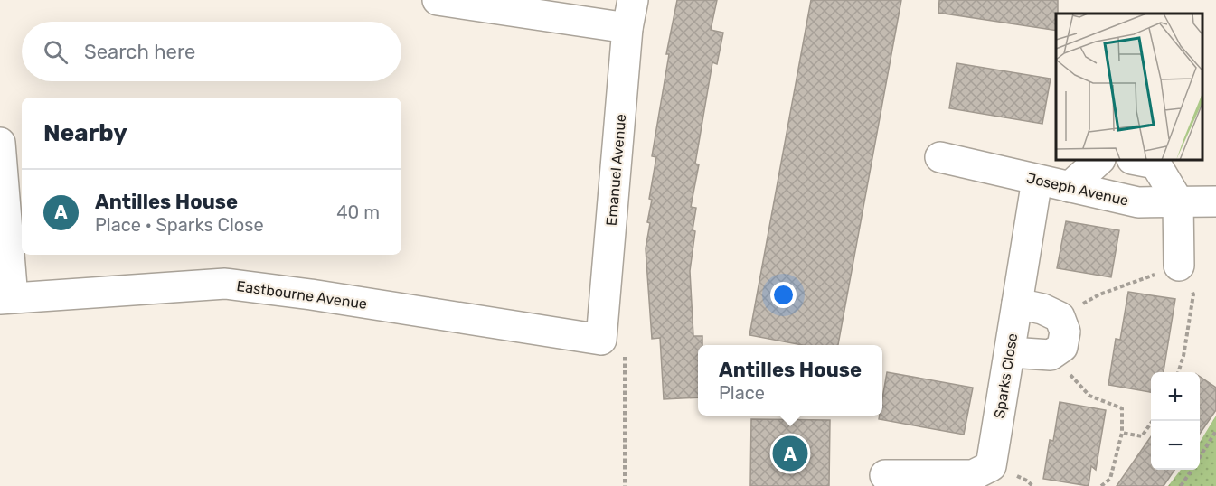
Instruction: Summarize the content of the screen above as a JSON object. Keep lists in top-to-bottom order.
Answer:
{
  "streets": {
    "street": [
      "Emanuel Avenue",
      "Joseph Avenue",
      "Eastbourne Avenue",
      "Sparks Close"
    ]
  },
  "crossings": [
    ["Emanuel Avenue", "Eastbourne Avenue"],
    ["Joseph Avenue", "Sparks Close"]
  ],
  "page": {
    "search": "Search here",
    "heading": "Nearby",
    "list": [
      {
        "mark": "A",
        "name": "Antilles House",
        "note": "Place · Sparks Close",
        "value": "40 m"
      }
    ],
    "popup": ["Antilles House", "Place"],
    "map_buttons": ["+", "−"],
    "pins": "A"
  }
}
